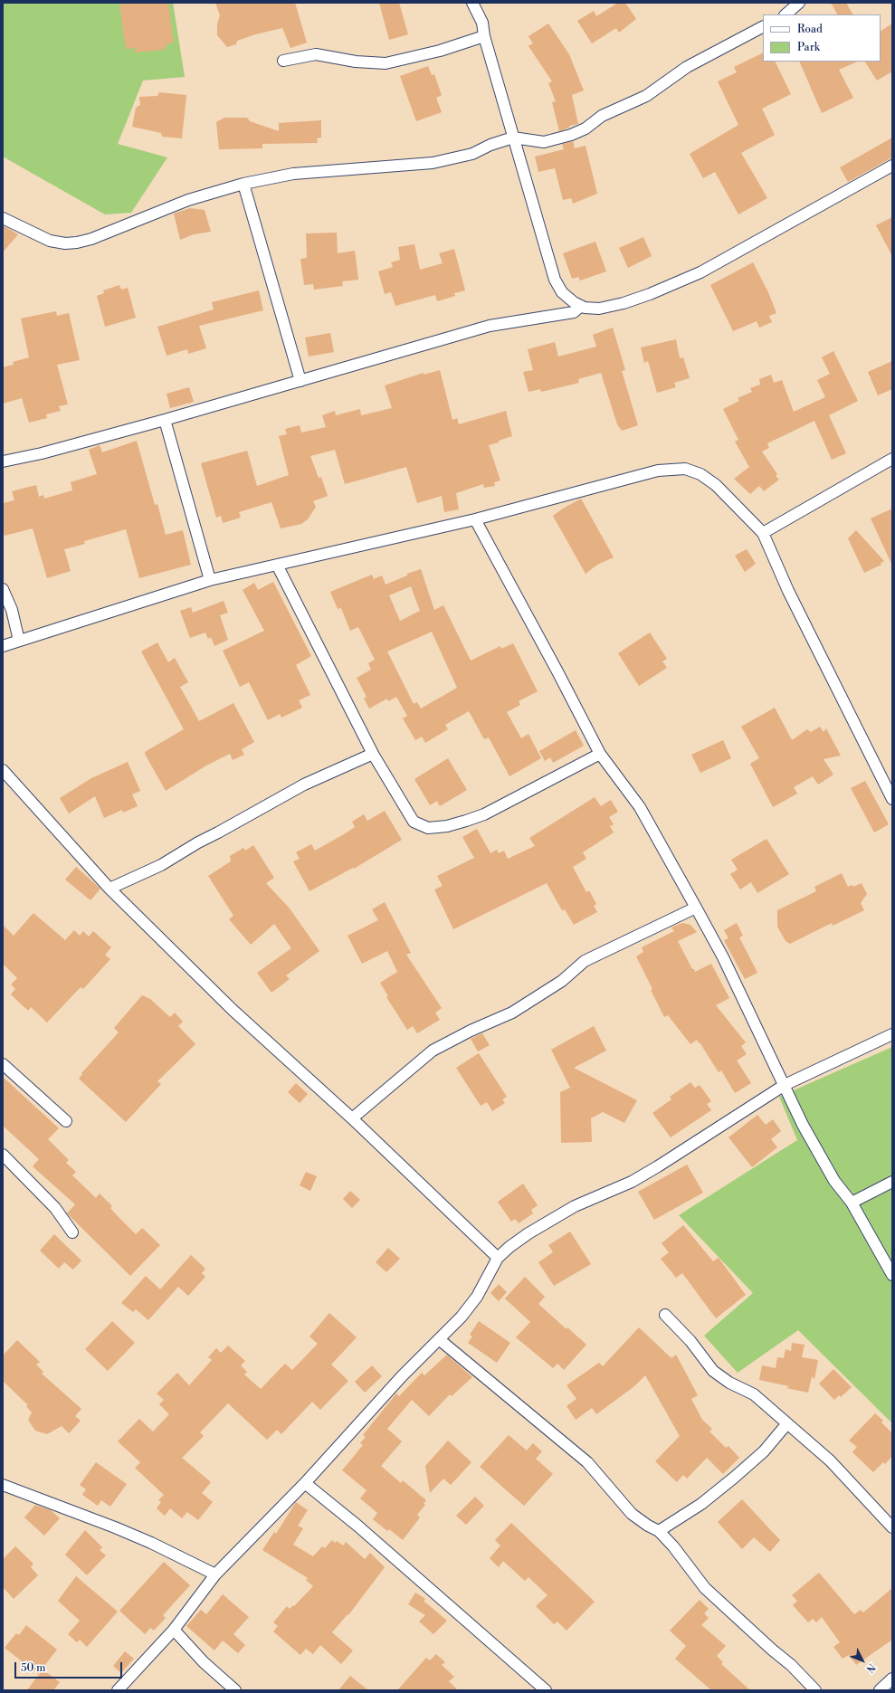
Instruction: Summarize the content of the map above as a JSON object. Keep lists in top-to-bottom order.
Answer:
{
  "legend": ["Road", "Park"],
  "scale_bar": "50 m",
  "north": "bottom right"
}
